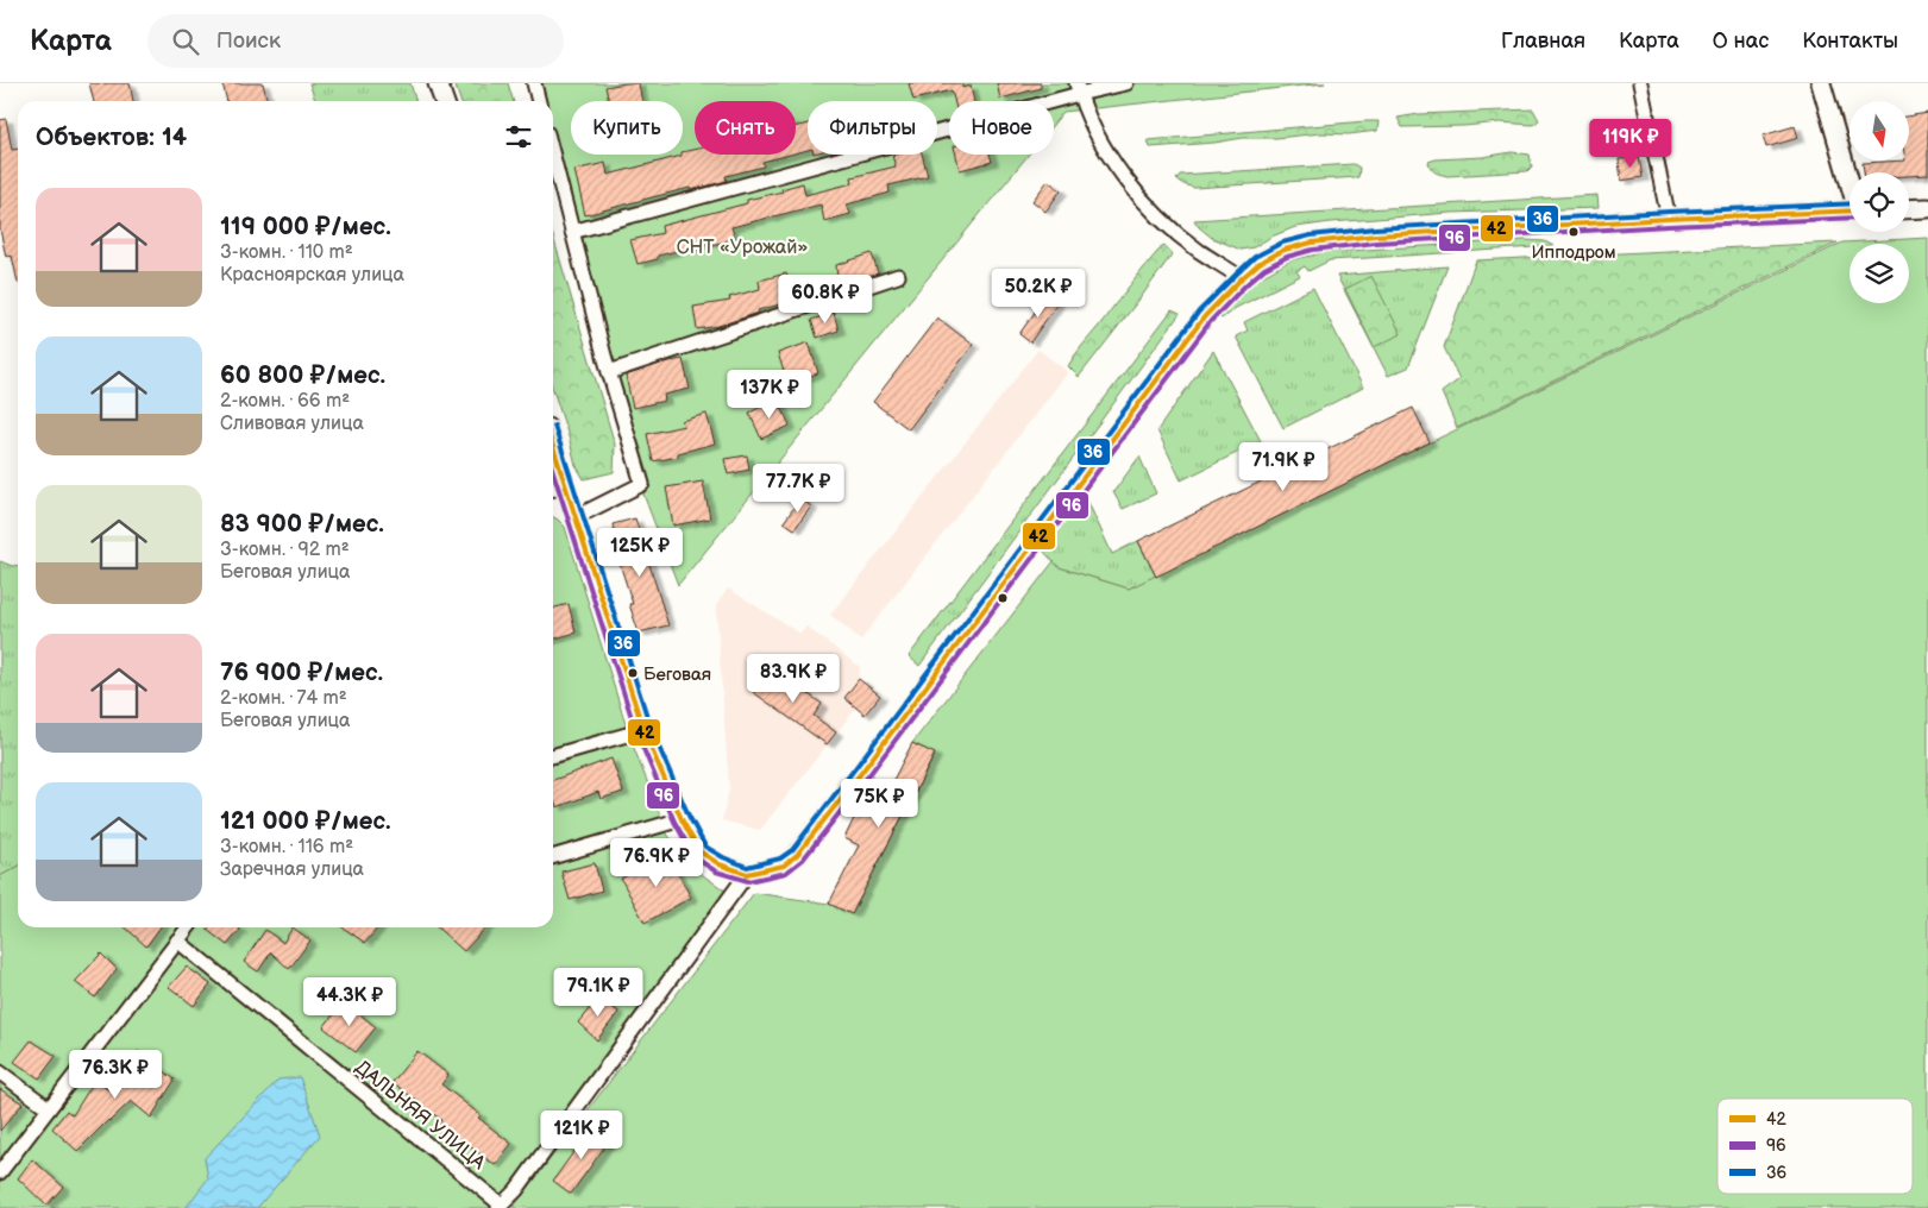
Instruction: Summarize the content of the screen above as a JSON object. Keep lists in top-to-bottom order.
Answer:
{
  "streets": {
    "street": ["ДАЛЬНЯЯ УЛИЦА"]
  },
  "parks": ["СНТ «Урожай»"],
  "places": ["Ипподром", "Беговая"],
  "lines": ["transit line 36", "transit line 42", "transit line 96"],
  "legend": ["42", "96", "36"],
  "north": "bottom",
  "page": {
    "header": "Карта",
    "search": "Поиск",
    "nav": [
      "Главная",
      "Карта",
      "О нас",
      "Контакты"
    ],
    "chip": [
      "Купить",
      "Снять",
      "Фильтры",
      "Новое"
    ],
    "heading": "Объектов: 14",
    "price": [
      "119K ₽",
      "50.2K ₽",
      "60.8K ₽",
      "137K ₽",
      "71.9K ₽",
      "77.7K ₽",
      "125K ₽",
      "83.9K ₽",
      "75K ₽",
      "76.9K ₽",
      "79.1K ₽",
      "44.3K ₽",
      "76.3K ₽",
      "121K ₽"
    ],
    "list": [
      {
        "name": "119 000 ₽/мес.",
        "note": "3-комн. · 110 m² · Красноярская улица"
      },
      {
        "name": "60 800 ₽/мес.",
        "note": "2-комн. · 66 m² · Сливовая улица"
      },
      {
        "name": "83 900 ₽/мес.",
        "note": "3-комн. · 92 m² · Беговая улица"
      },
      {
        "name": "76 900 ₽/мес.",
        "note": "2-комн. · 74 m² · Беговая улица"
      },
      {
        "name": "121 000 ₽/мес.",
        "note": "3-комн. · 116 m² · Заречная улица"
      }
    ]
  }
}
